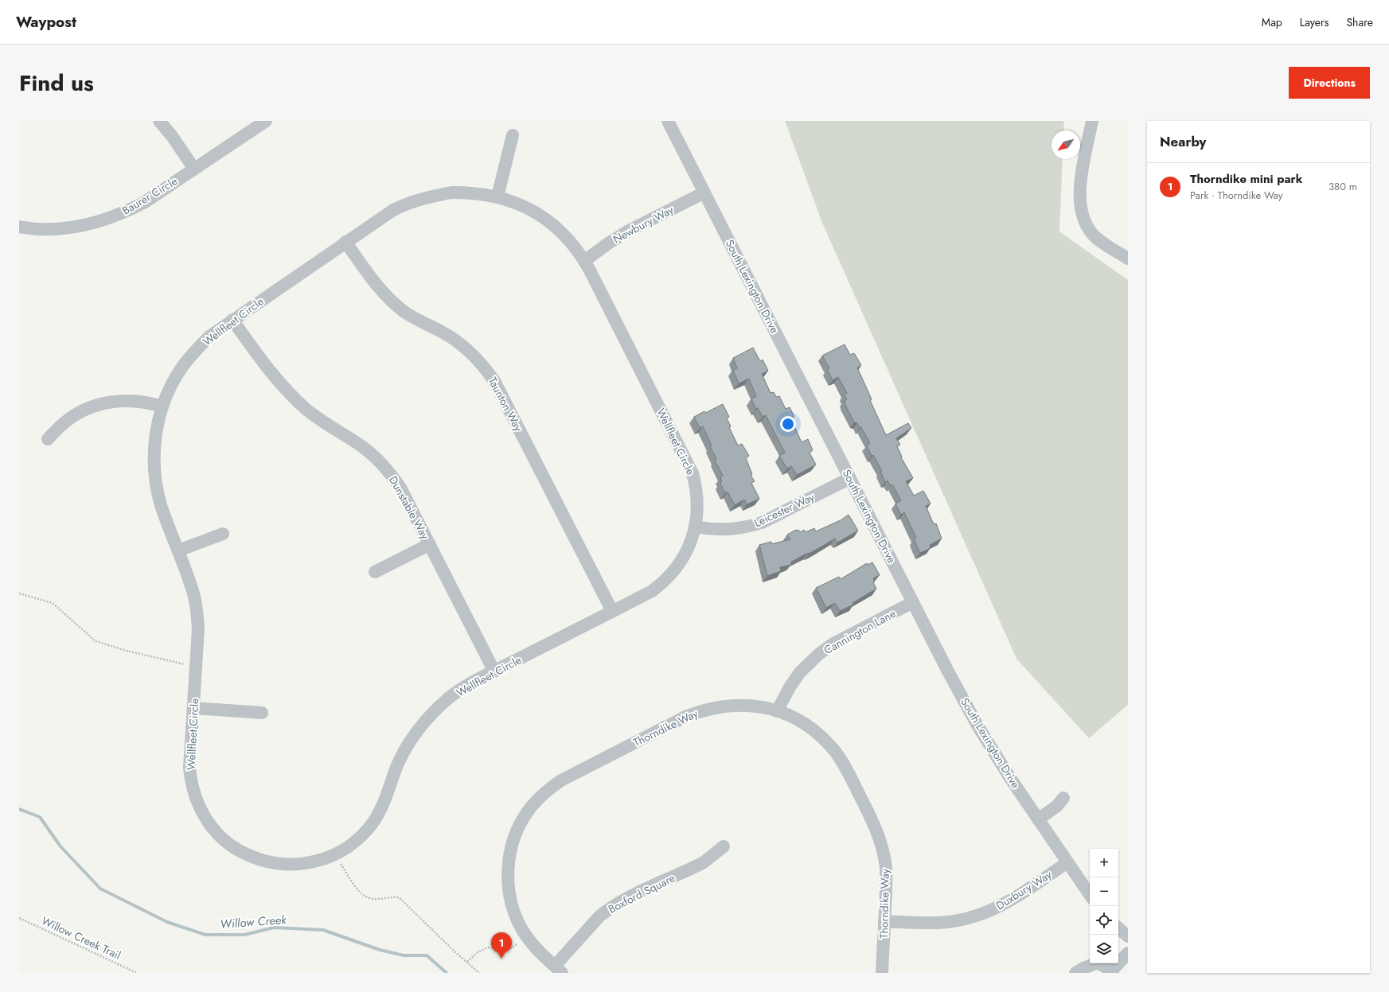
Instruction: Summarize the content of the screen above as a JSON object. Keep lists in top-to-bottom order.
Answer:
{
  "streets": {
    "street": [
      "Baurer Circle",
      "Newbury Way",
      "South Lexington Drive",
      "Wellfleet Circle",
      "Taunton Way",
      "Dunstable Way",
      "Leicester Way",
      "Cannington Lane",
      "Thorndike Way",
      "Duxbury Way",
      "Boxford Square"
    ],
    "path": ["Willow Creek Trail"]
  },
  "crossings": [
    ["Newbury Way", "South Lexington Drive"],
    ["Newbury Way", "Wellfleet Circle"],
    ["South Lexington Drive", "Leicester Way"],
    ["South Lexington Drive", "Cannington Lane"],
    ["South Lexington Drive", "Duxbury Way"],
    ["Wellfleet Circle", "Taunton Way"],
    ["Wellfleet Circle", "Dunstable Way"],
    ["Wellfleet Circle", "Leicester Way"],
    ["Cannington Lane", "Thorndike Way"],
    ["Thorndike Way", "Duxbury Way"],
    ["Thorndike Way", "Boxford Square"]
  ],
  "water": ["Willow Creek"],
  "north": "bottom left",
  "page": {
    "header": "Waypost",
    "nav": ["Map", "Layers", "Share"],
    "title": "Find us",
    "buttons": "Directions",
    "heading": "Nearby",
    "list": [
      {
        "mark": "1",
        "name": "Thorndike mini park",
        "note": "Park · Thorndike Way",
        "value": "380 m"
      }
    ],
    "map_buttons": ["+", "−"],
    "pins": "1"
  }
}
